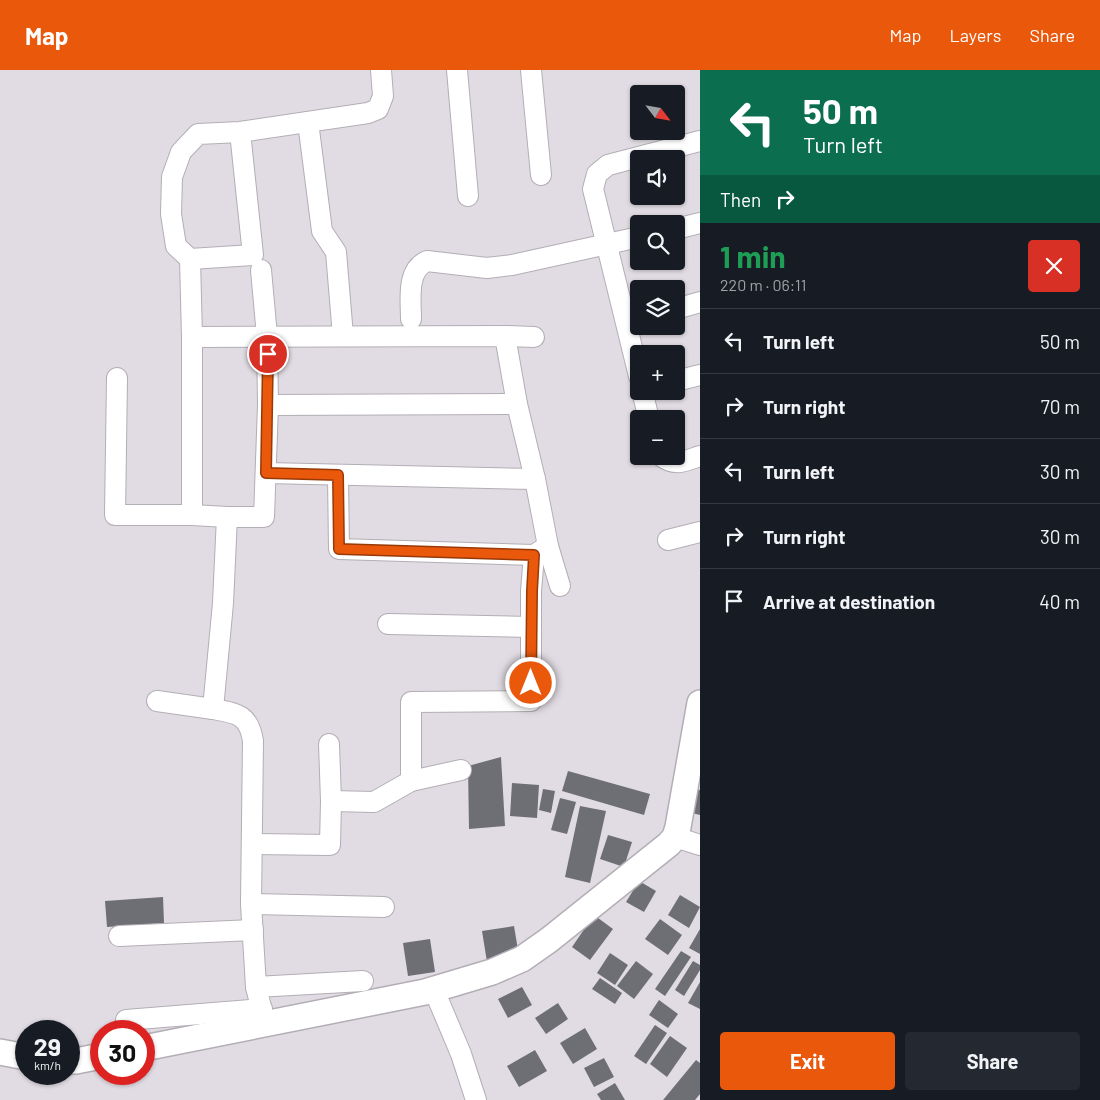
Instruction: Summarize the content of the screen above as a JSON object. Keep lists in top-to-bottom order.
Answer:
{
  "north": "bottom right",
  "page": {
    "header": "Map",
    "nav": ["Map", "Layers", "Share"],
    "turn": ["50 m", "Turn left"],
    "map_buttons": ["+", "−"],
    "then": "Then",
    "heading": ["1 min", "220 m · 06:11"],
    "list": [
      {
        "name": "Turn left",
        "value": "50 m"
      },
      {
        "name": "Turn right",
        "value": "70 m"
      },
      {
        "name": "Turn left",
        "value": "30 m"
      },
      {
        "name": "Turn right",
        "value": "30 m"
      },
      {
        "name": "Arrive at destination",
        "value": "40 m"
      }
    ],
    "speed": "29 km/h",
    "limit": "30",
    "buttons": ["Exit", "Share"]
  }
}
